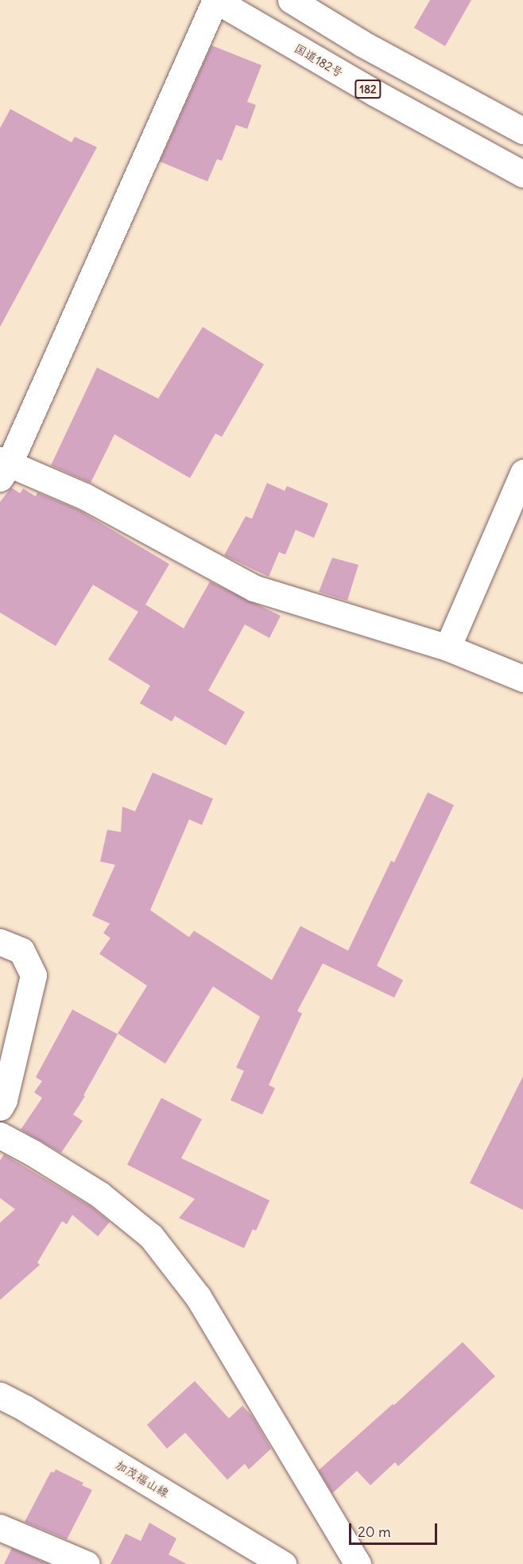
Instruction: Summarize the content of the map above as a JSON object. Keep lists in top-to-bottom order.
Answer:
{
  "streets": {
    "main road": ["国道182号", "182", "加茂福山線"]
  },
  "scale_bar": "20 m"
}
